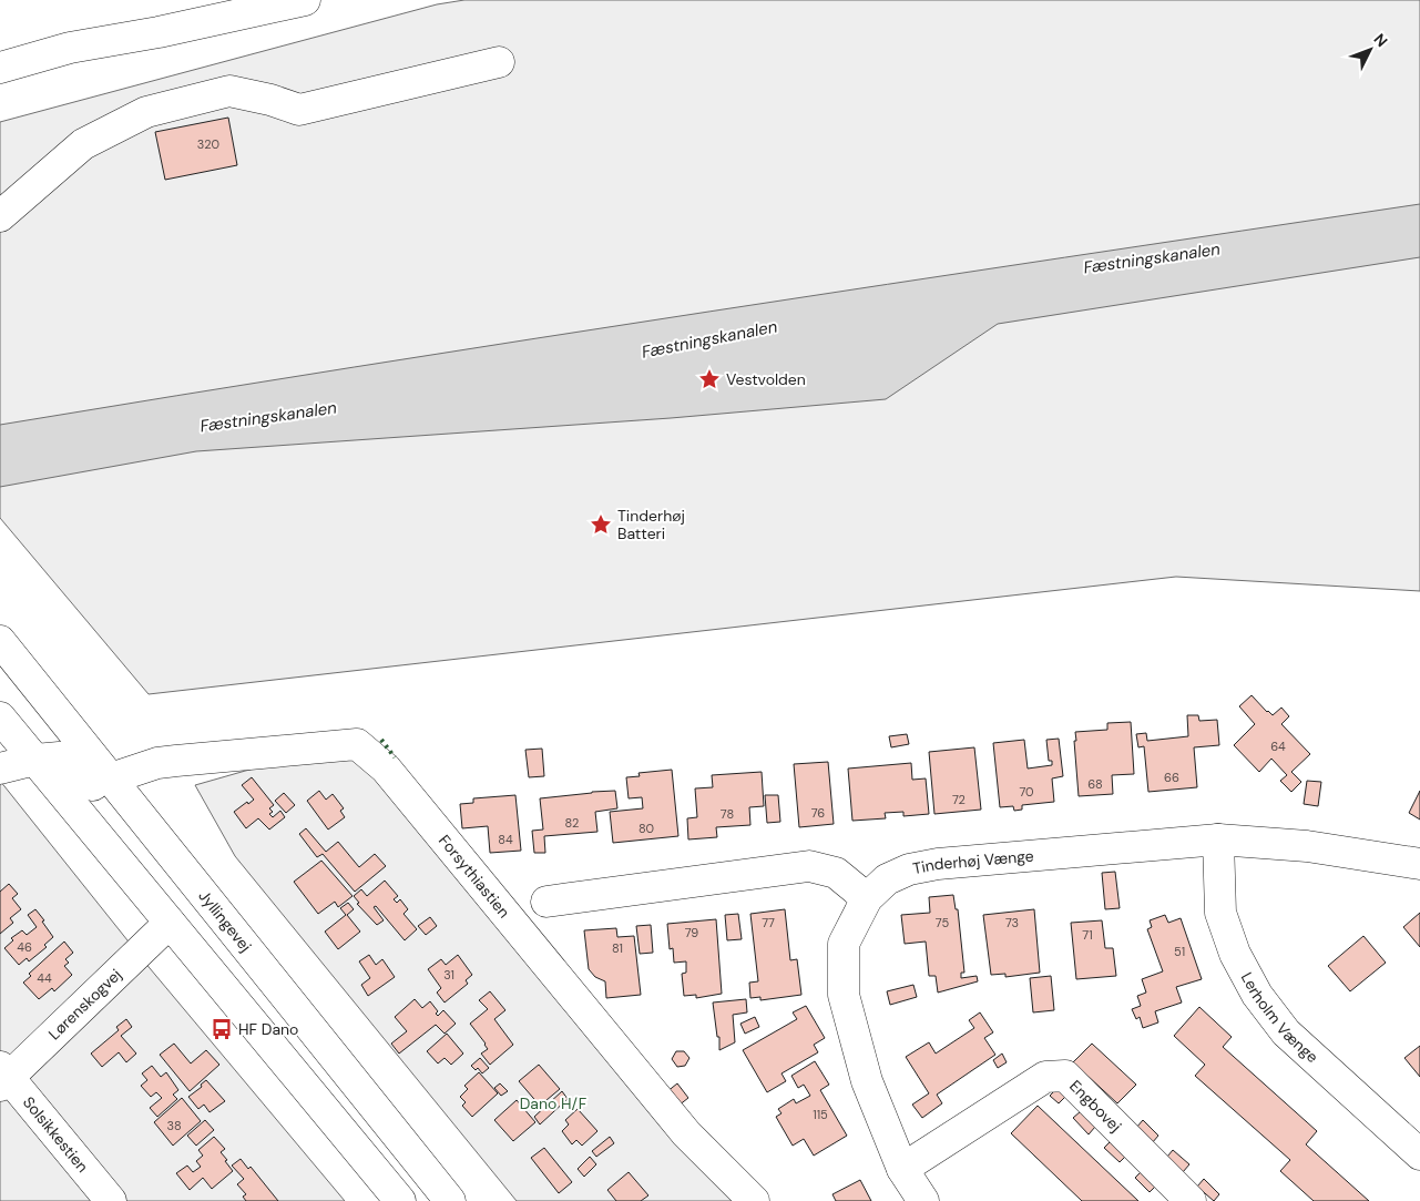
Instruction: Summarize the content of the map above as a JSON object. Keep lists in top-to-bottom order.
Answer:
{
  "streets": {
    "main road": [
      "Tinderhøj Vænge",
      "Forsythiastien",
      "Jyllingevej",
      "Lørenskogvej",
      "Lerholm Vænge",
      "Engbovej",
      "Solsikkestien"
    ]
  },
  "crossings": [
    ["Tinderhøj Vænge", "Lerholm Vænge"],
    ["Forsythiastien", "Jyllingevej"],
    ["Lørenskogvej", "Solsikkestien"]
  ],
  "water": ["Fæstningskanalen"],
  "parks": ["Dano H/F"],
  "places": {
    "place": ["Vestvolden", "Tinderhøj Batteri"],
    "bus stop": ["HF Dano"]
  },
  "house_numbers": [
    "320",
    "64",
    "66",
    "68",
    "70",
    "72",
    "76",
    "78",
    "82",
    "80",
    "84",
    "77",
    "75",
    "73",
    "79",
    "71",
    "46",
    "81",
    "51",
    "31",
    "44",
    "115",
    "38"
  ],
  "north": "top right"
}
